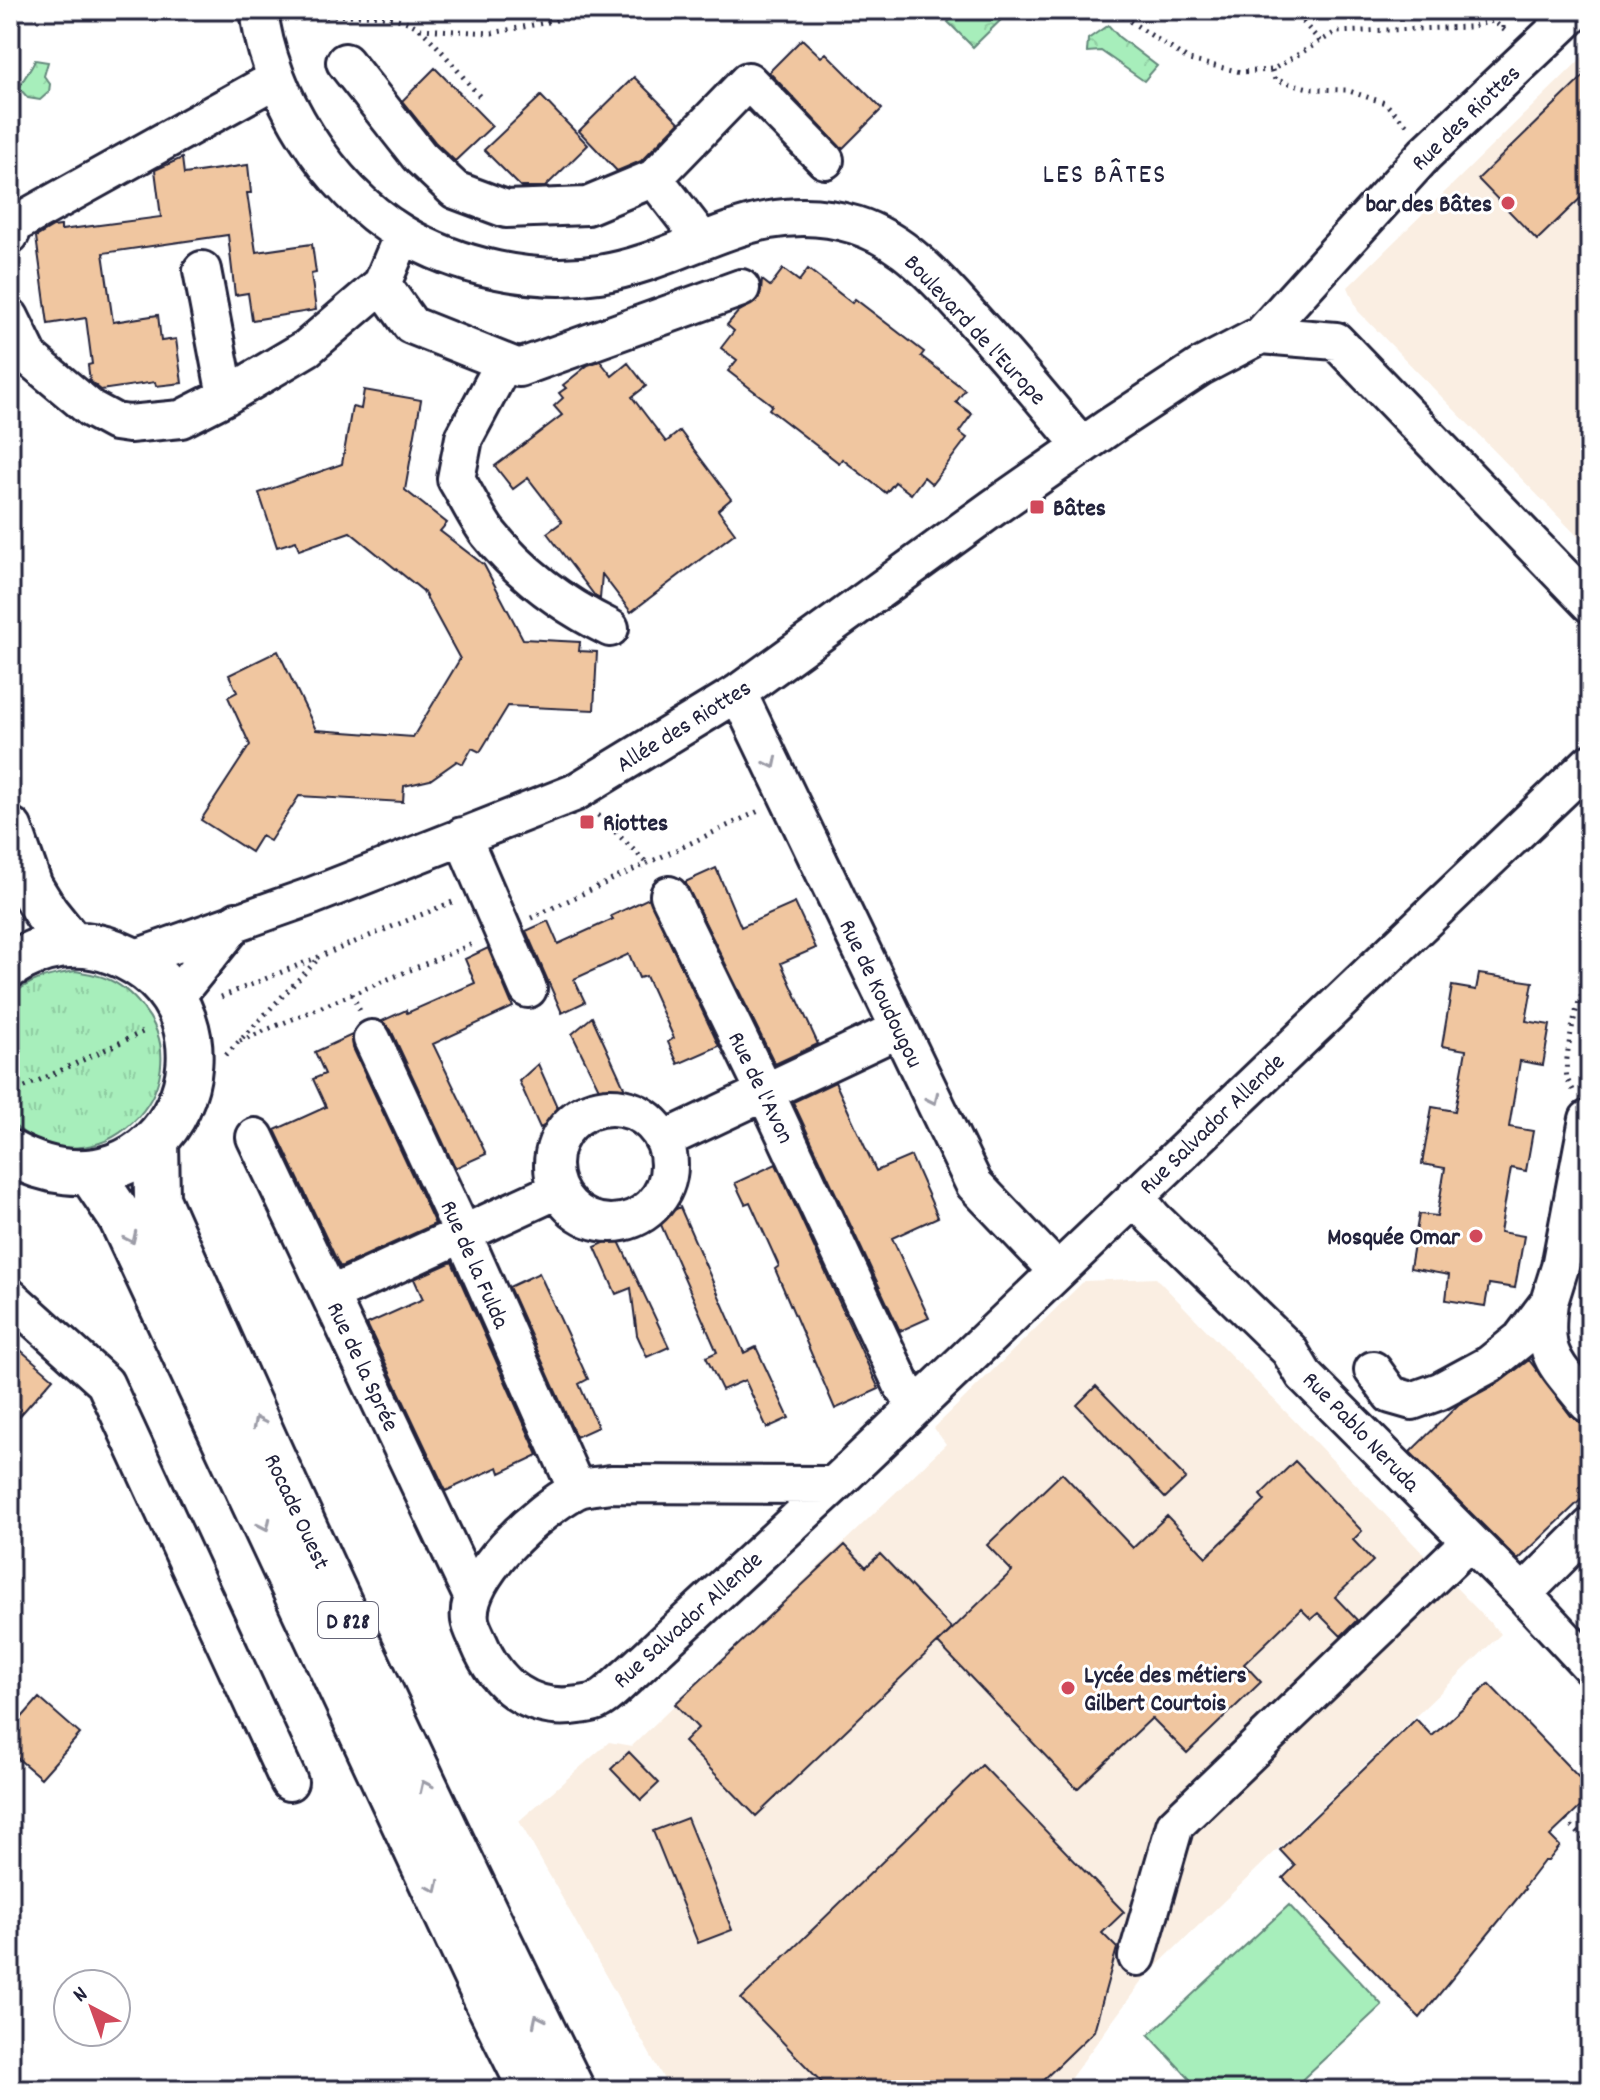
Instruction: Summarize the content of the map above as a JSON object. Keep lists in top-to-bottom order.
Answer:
{
  "streets": {
    "main road": ["Rocade Ouest", "D 828"],
    "street": [
      "Rue des Riottes",
      "Boulevard de l'Europe",
      "Allée des Riottes",
      "Rue de Koudougou",
      "Rue de l'Avon",
      "Rue Salvador Allende",
      "Rue de la Fulda",
      "Rue de la Sprée",
      "Rue Pablo Neruda"
    ]
  },
  "crossings": [
    ["Boulevard de l'Europe", "Allée des Riottes"],
    ["Allée des Riottes", "Rue de Koudougou"],
    ["Rue de Koudougou", "Rue Salvador Allende"],
    ["Rue de l'Avon", "Rue Salvador Allende"],
    ["Rue Salvador Allende", "Rue de la Sprée"],
    ["Rue Salvador Allende", "Rue Pablo Neruda"]
  ],
  "one_way": ["Rue de Koudougou"],
  "districts": ["LES BÂTES"],
  "places": {
    "other": ["bar des Bâtes", "Mosquée Omar", "Lycée des métiers Gilbert Courtois"],
    "transit": ["Bâtes", "Riottes"]
  },
  "north": "top left"
}
